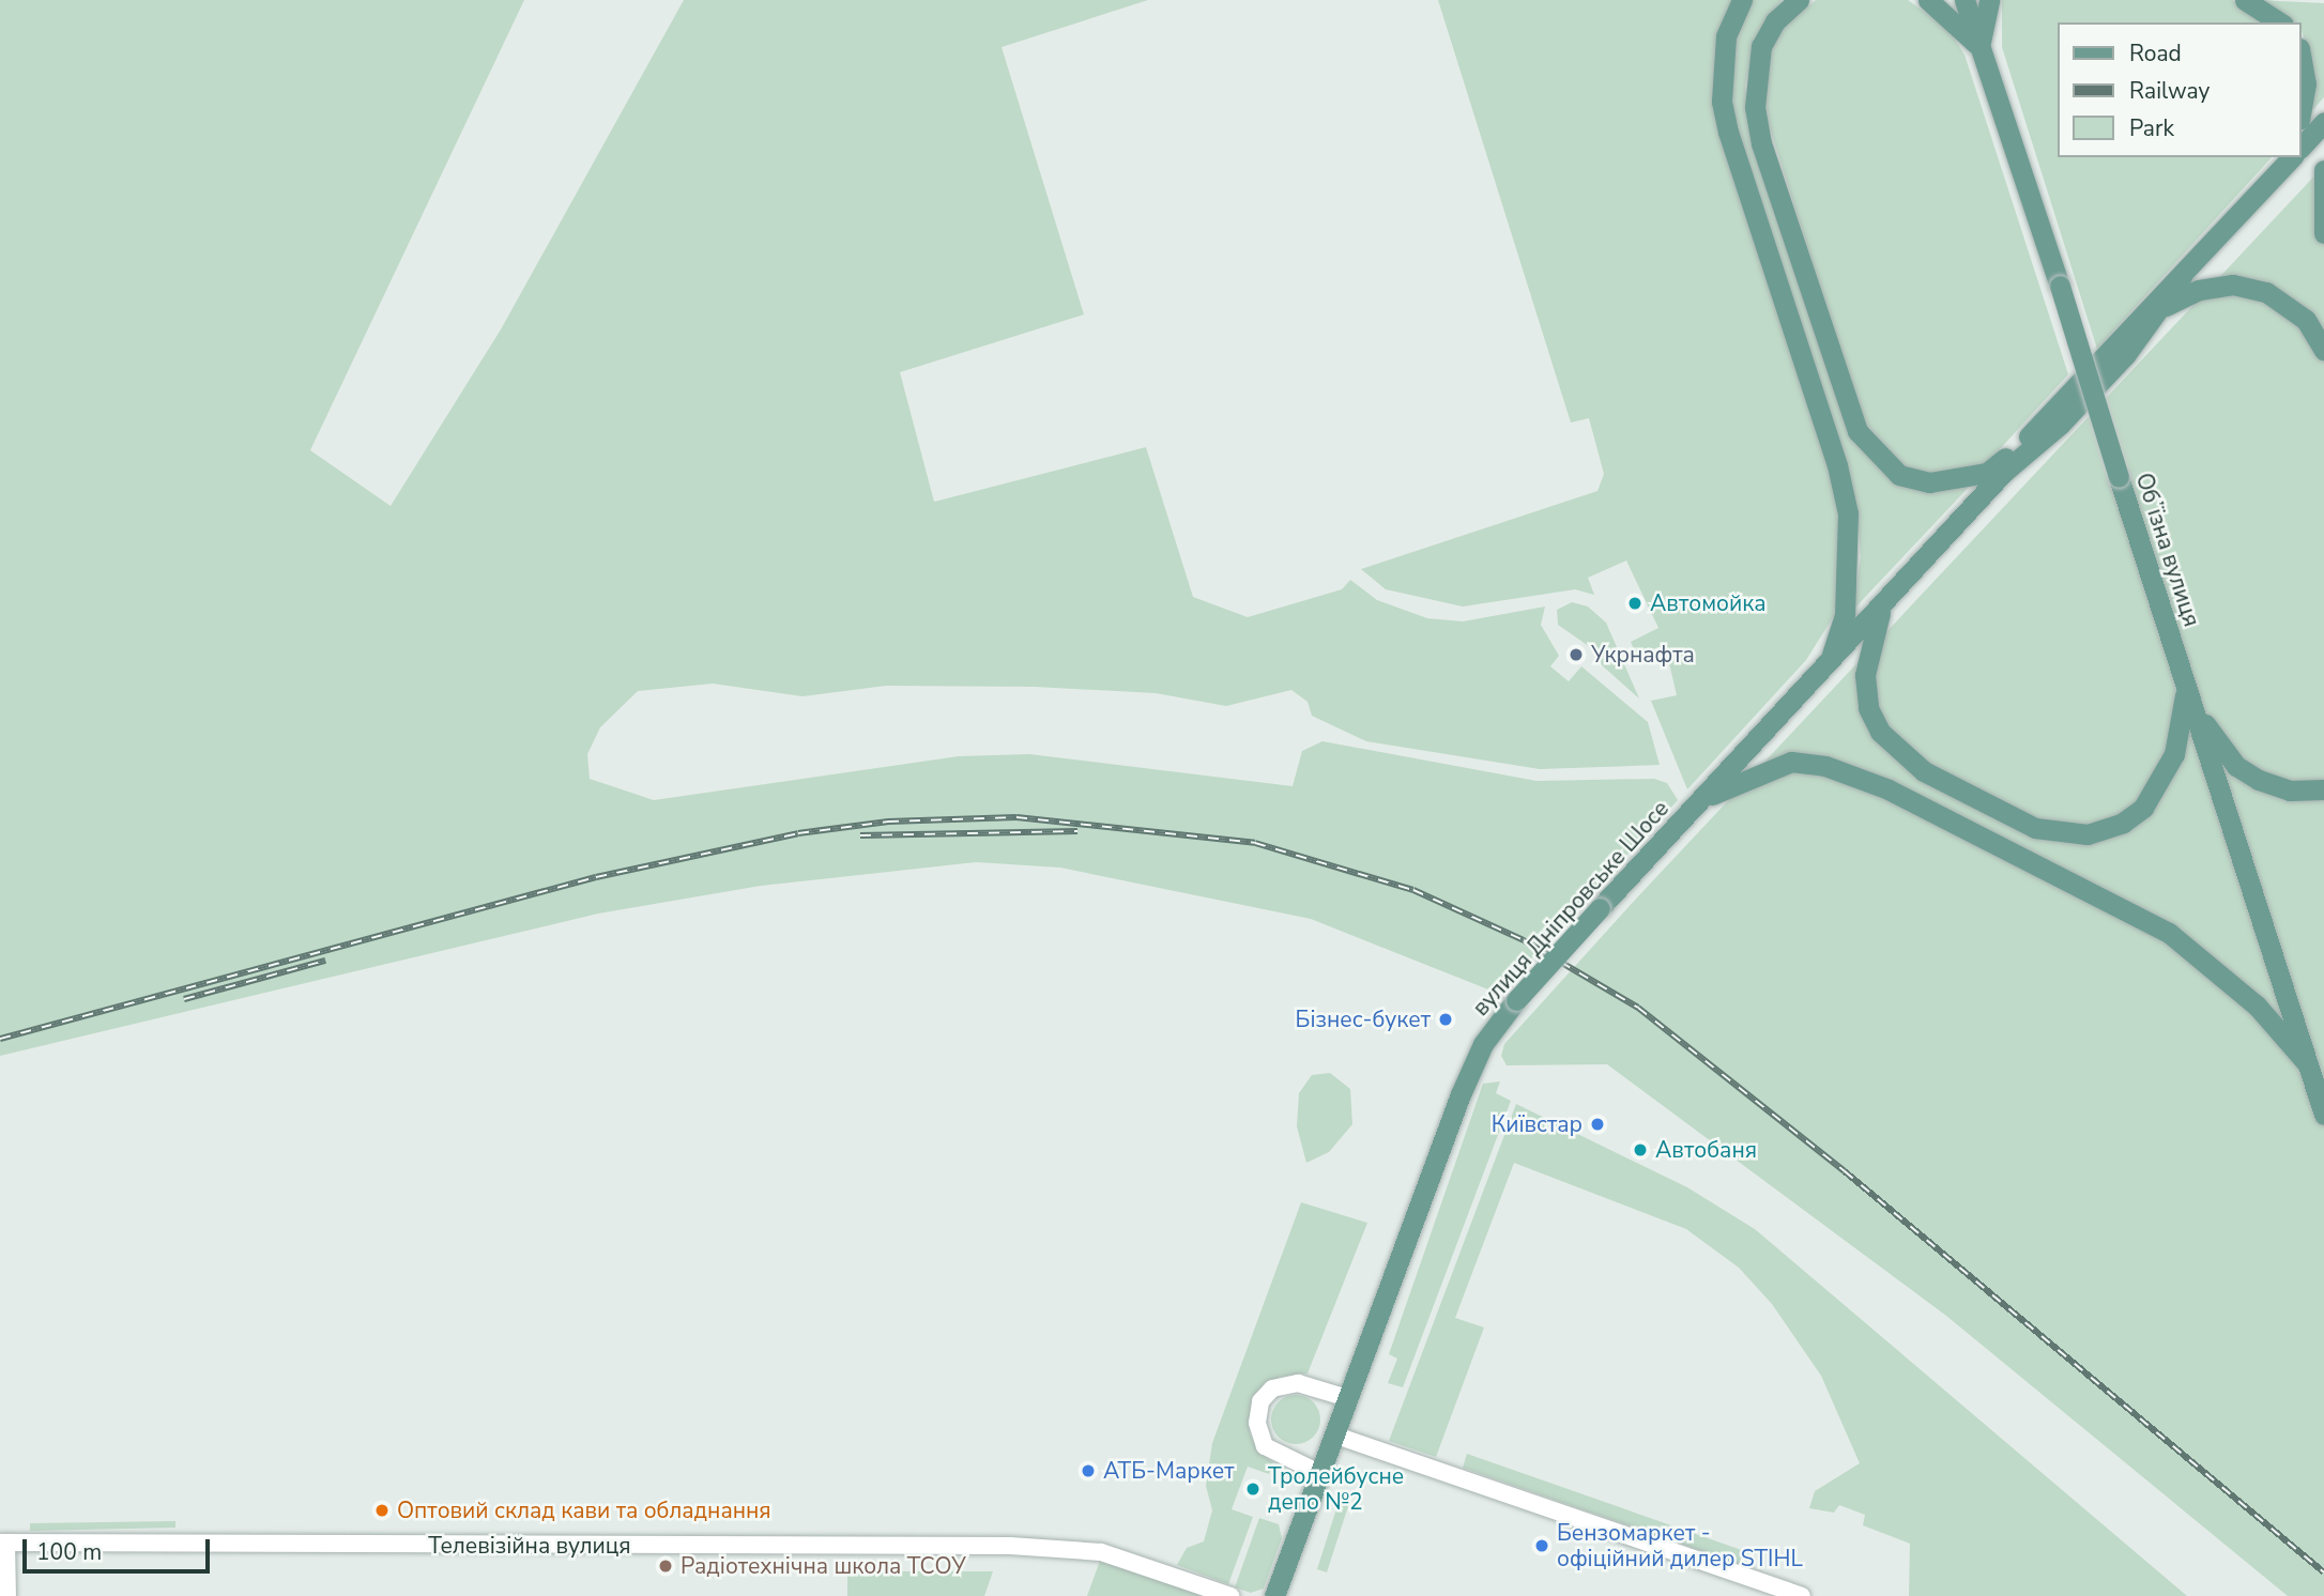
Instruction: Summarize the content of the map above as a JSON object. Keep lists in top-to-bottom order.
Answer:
{
  "streets": {
    "main road": ["Обʼїзна вулиця", "вулиця Дніпровське Шосе"],
    "street": ["Телевізійна вулиця"]
  },
  "places": [
    "Автомойка",
    "Укрнафта",
    "Бізнес-букет",
    "Київстар",
    "Автобаня",
    "АТБ-Маркет",
    "Тролейбусне депо №2",
    "Оптовий склад кави та обладнання",
    "Бензомаркет - офіційний дилер STIHL",
    "Радіотехнічна школа ТСОУ"
  ],
  "legend": ["Road", "Railway", "Park"],
  "scale_bar": "100 m"
}
